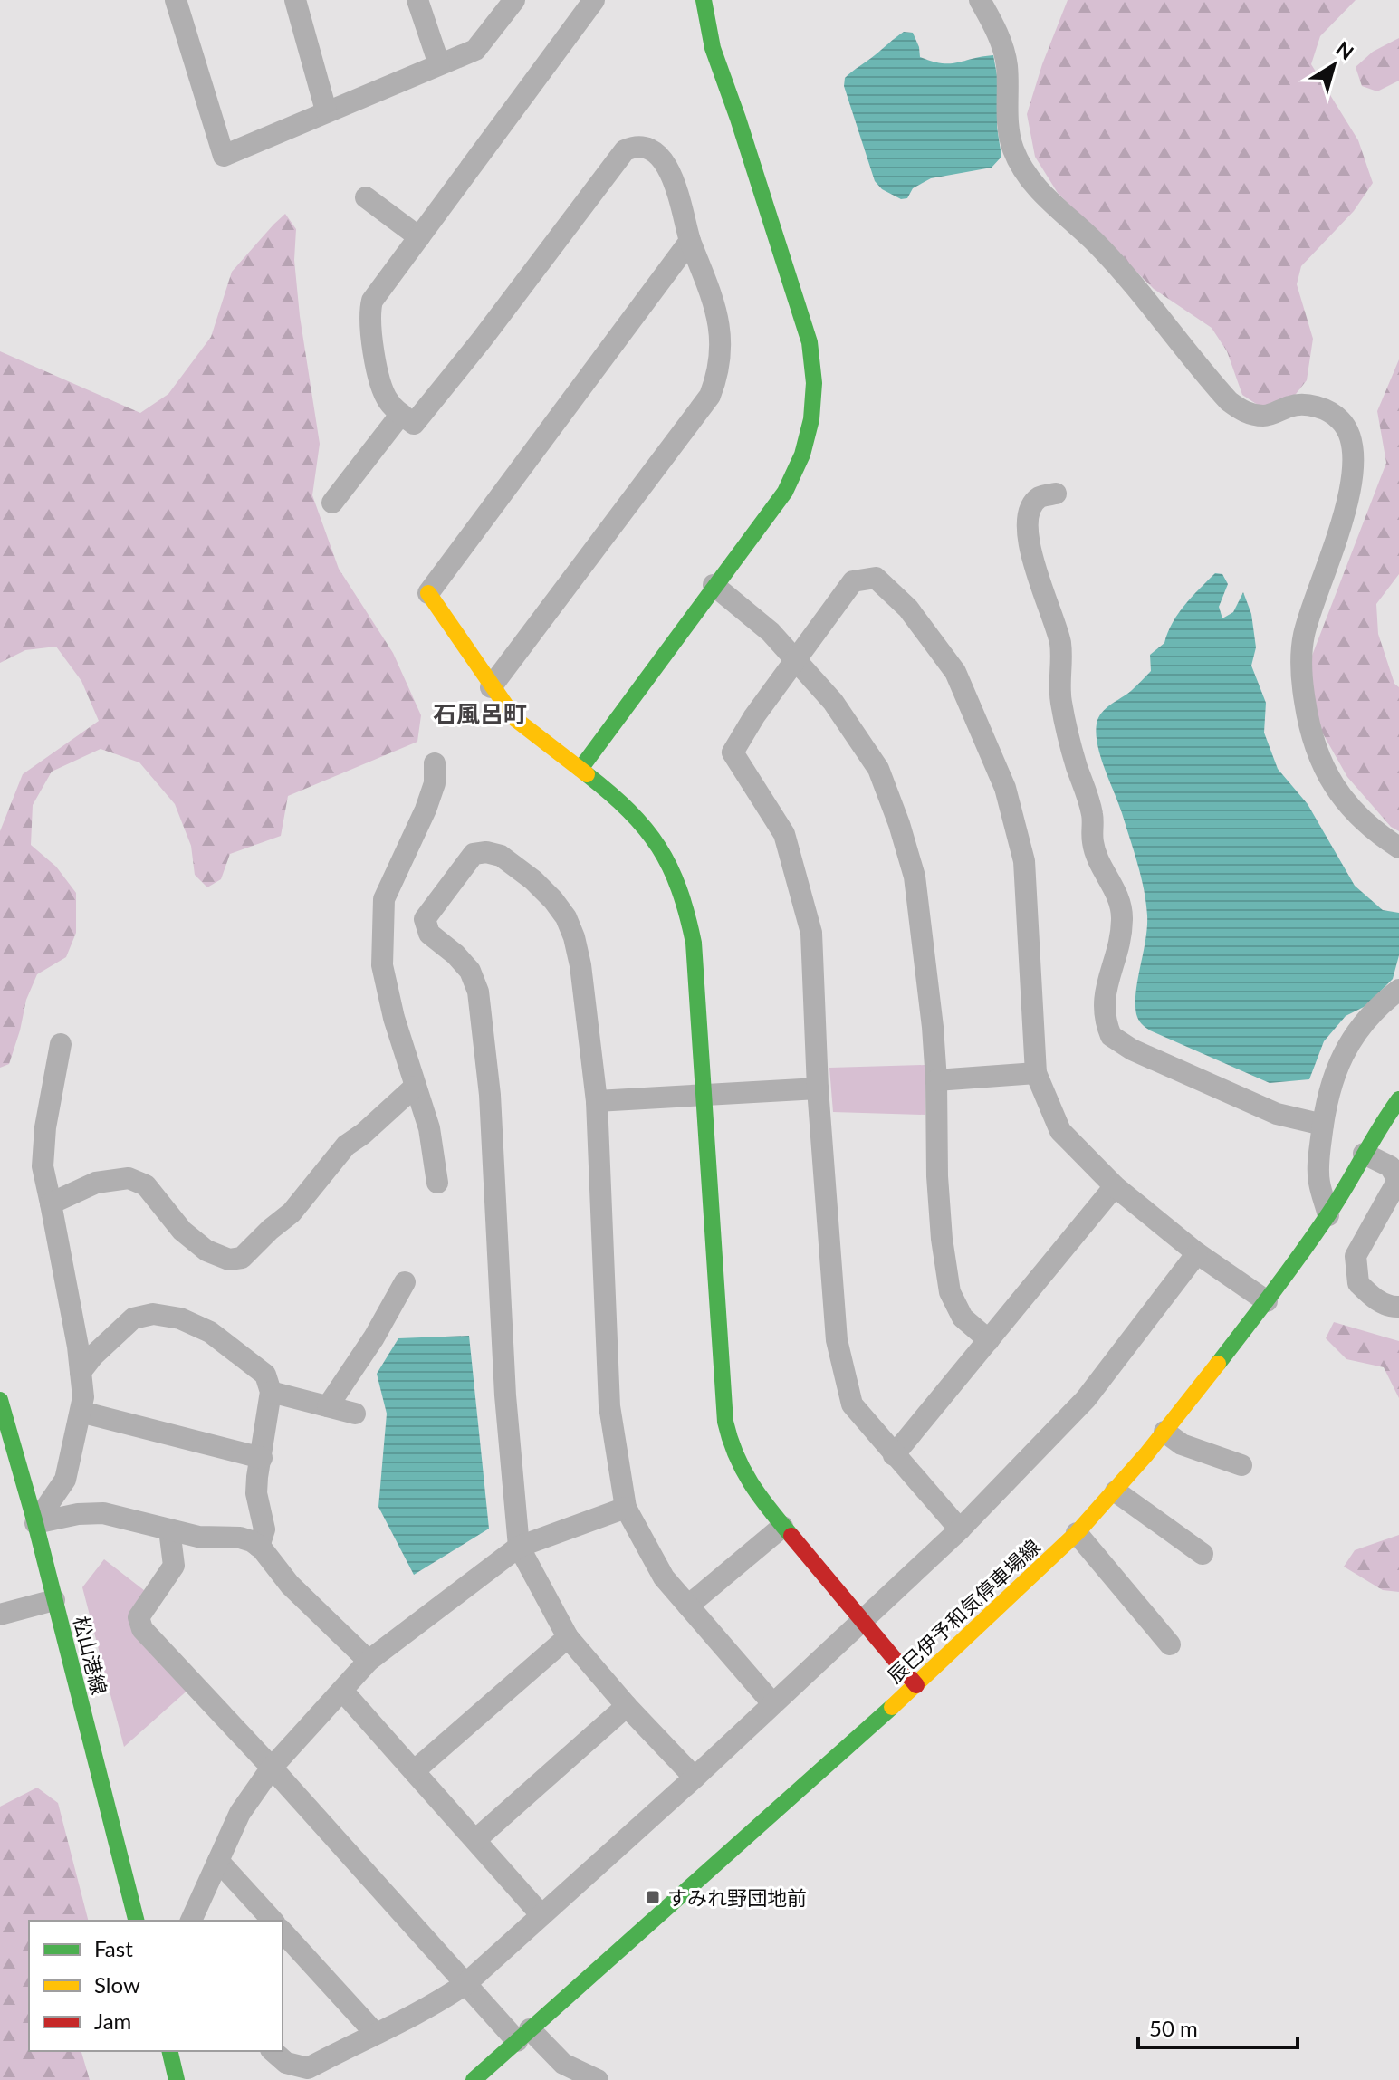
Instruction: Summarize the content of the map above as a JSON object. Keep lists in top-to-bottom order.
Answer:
{
  "streets": {
    "street": ["辰巳伊予和気停車場線", "松山港線"]
  },
  "districts": ["石風呂町"],
  "places": {
    "transit": ["すみれ野団地前"]
  },
  "legend": ["Fast", "Slow", "Jam"],
  "scale_bar": "50 m",
  "north": "top right"
}
